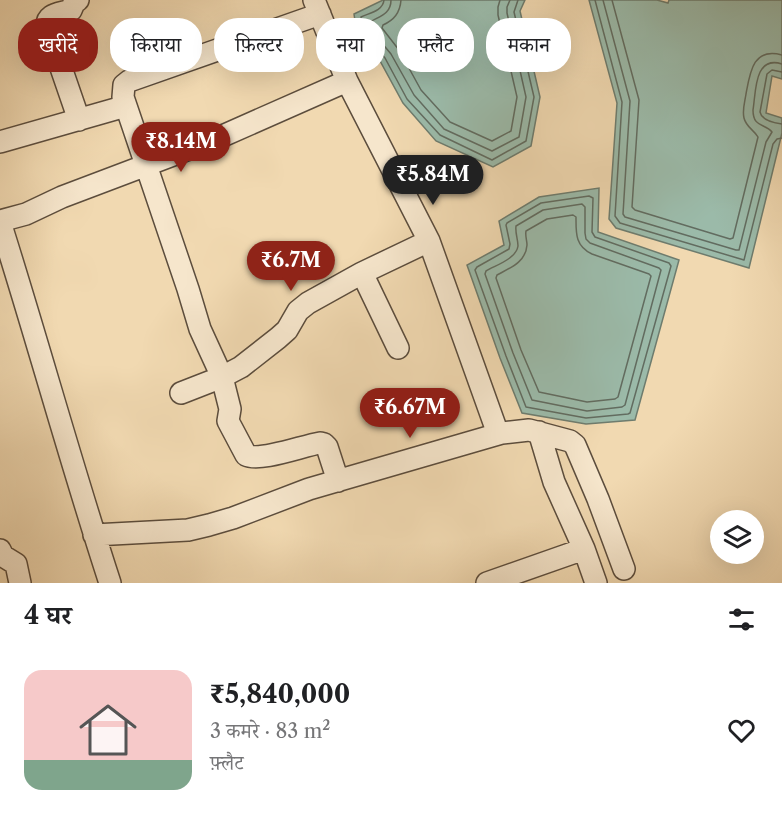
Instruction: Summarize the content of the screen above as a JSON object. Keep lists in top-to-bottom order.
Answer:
{
  "page": {
    "chip": [
      "खरीदें",
      "किराया",
      "फ़िल्टर",
      "नया",
      "फ़्लैट",
      "मकान"
    ],
    "price": [
      "₹8.14M",
      "₹5.84M",
      "₹6.7M",
      "₹6.67M"
    ],
    "heading": "4 घर",
    "list": [
      {
        "name": "₹5,840,000",
        "note": "3 कमरे · 83 m² · फ़्लैट"
      }
    ]
  }
}
